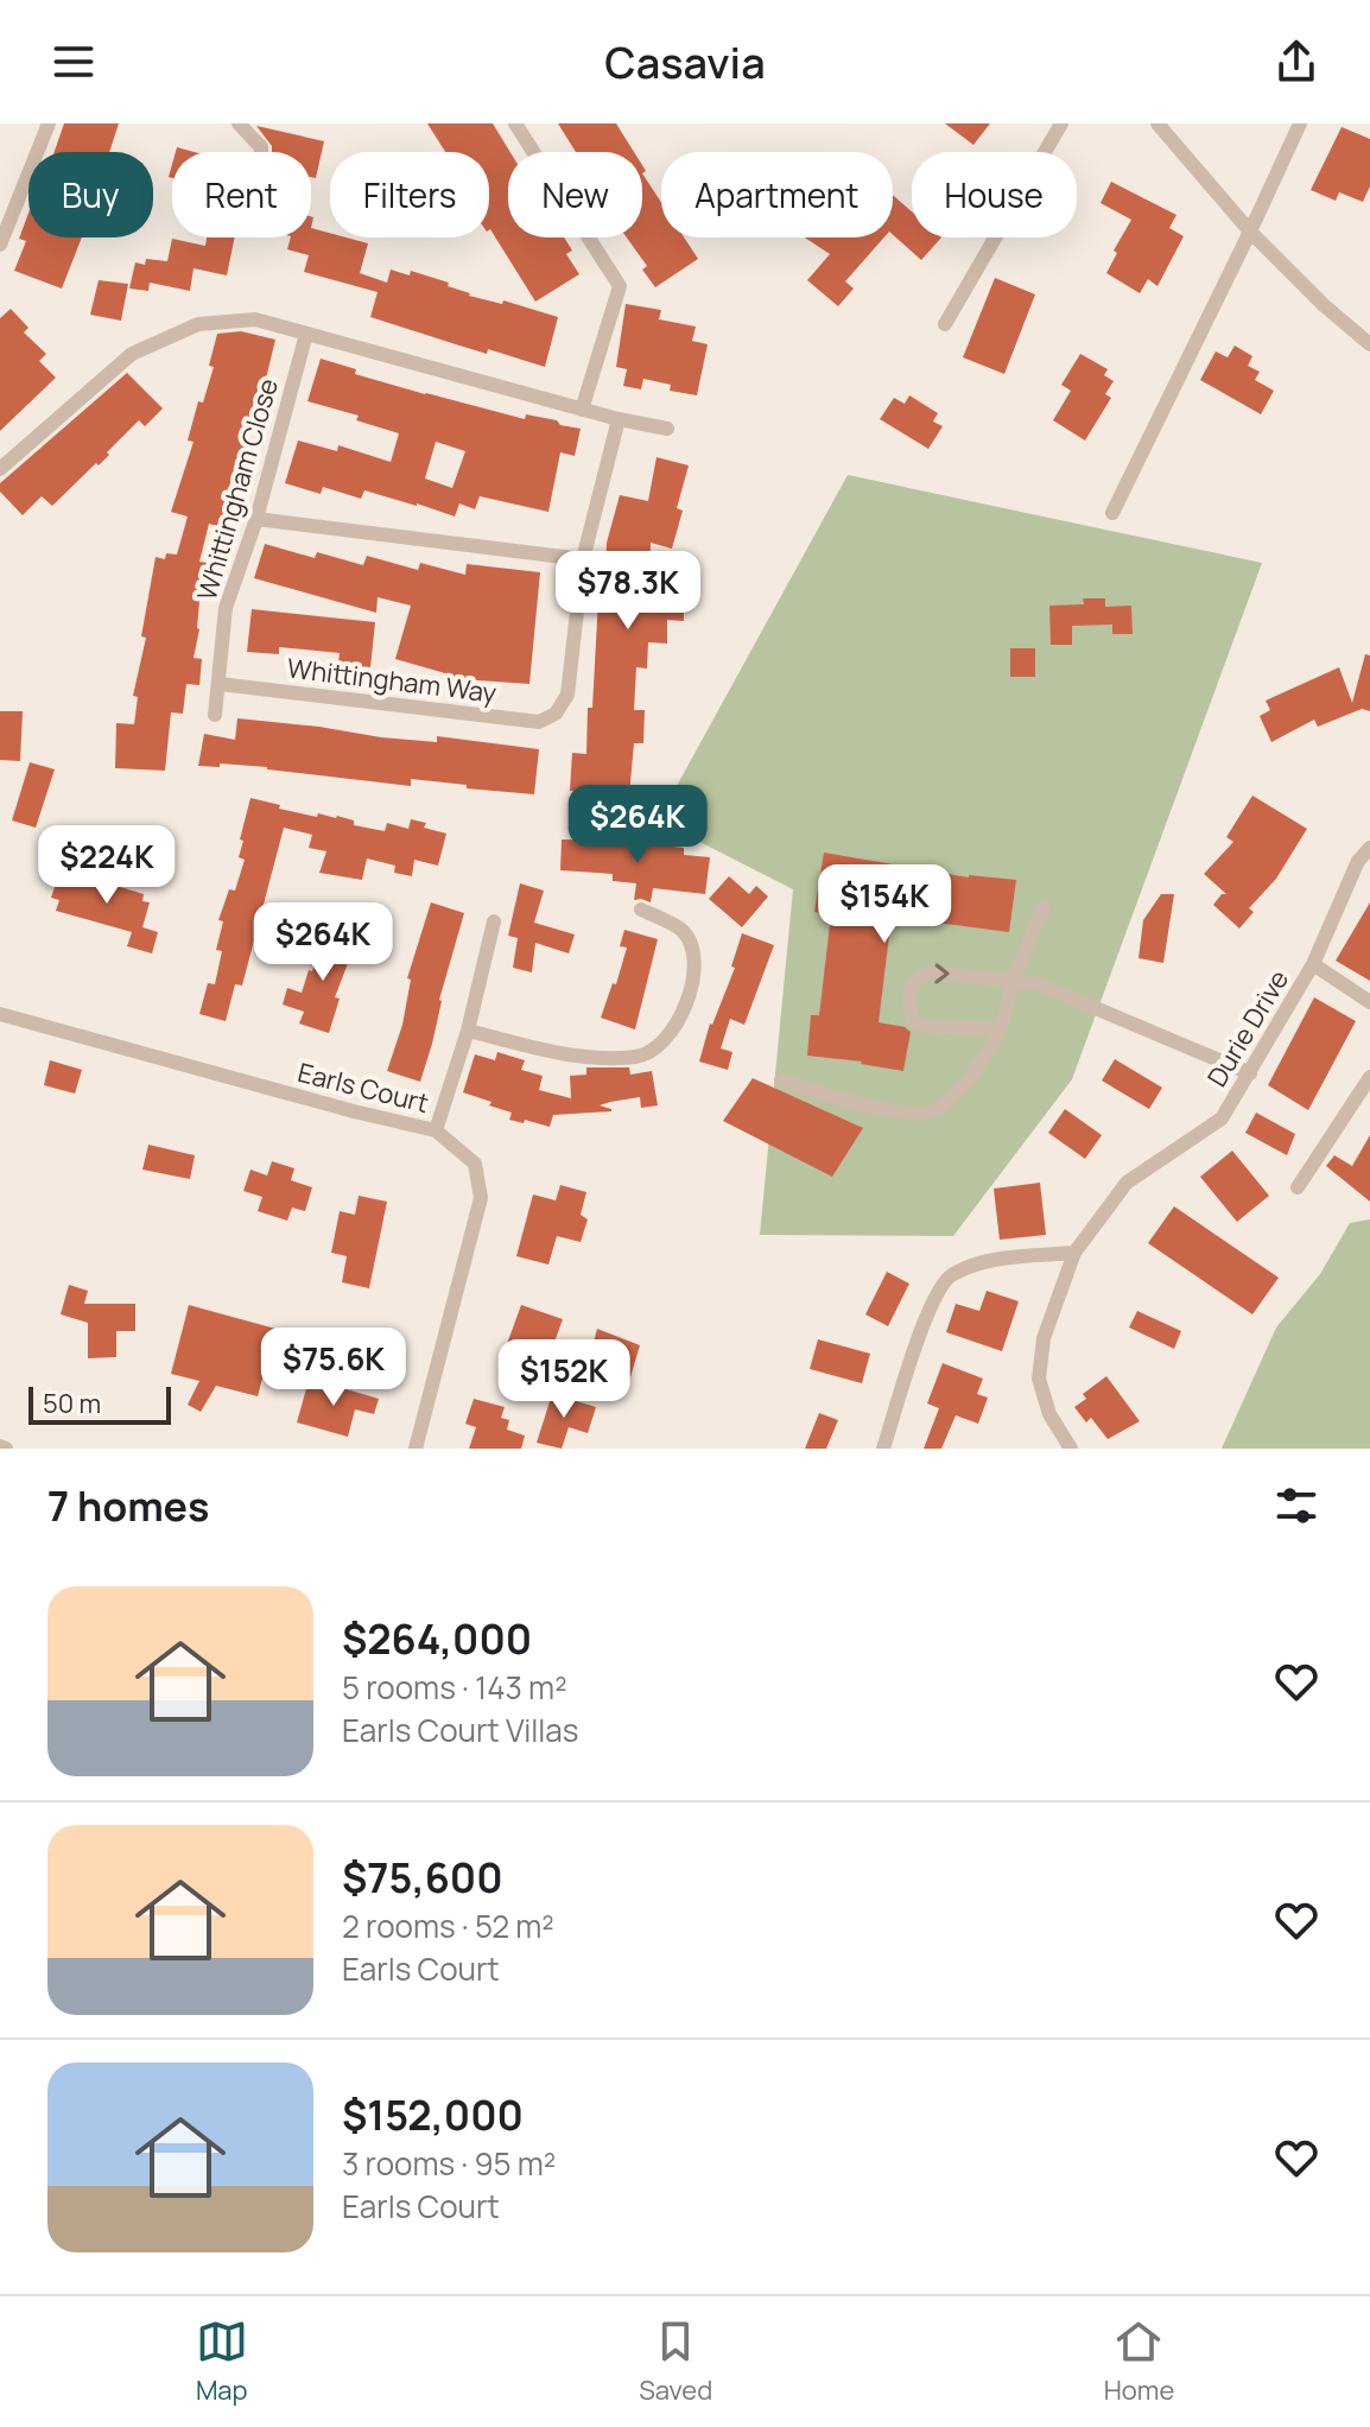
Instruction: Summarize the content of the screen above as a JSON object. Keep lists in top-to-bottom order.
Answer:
{
  "streets": {
    "street": [
      "Whittingham Close",
      "Whittingham Way",
      "Durie Drive",
      "Earls Court"
    ]
  },
  "crossings": [
    ["Whittingham Close", "Whittingham Way"]
  ],
  "scale_bar": "50 m",
  "page": {
    "header": "Casavia",
    "chip": [
      "Buy",
      "Rent",
      "Filters",
      "New",
      "Apartment",
      "House"
    ],
    "price": [
      "$78.3K",
      "$264K",
      "$224K",
      "$154K",
      "$264K",
      "$75.6K",
      "$152K"
    ],
    "scale": "50 m",
    "heading": "7 homes",
    "list": [
      {
        "name": "$264,000",
        "note": "5 rooms · 143 m² · Earls Court Villas"
      },
      {
        "name": "$75,600",
        "note": "2 rooms · 52 m² · Earls Court"
      },
      {
        "name": "$152,000",
        "note": "3 rooms · 95 m² · Earls Court"
      }
    ],
    "tabs": ["Map", "Saved", "Home"]
  }
}
